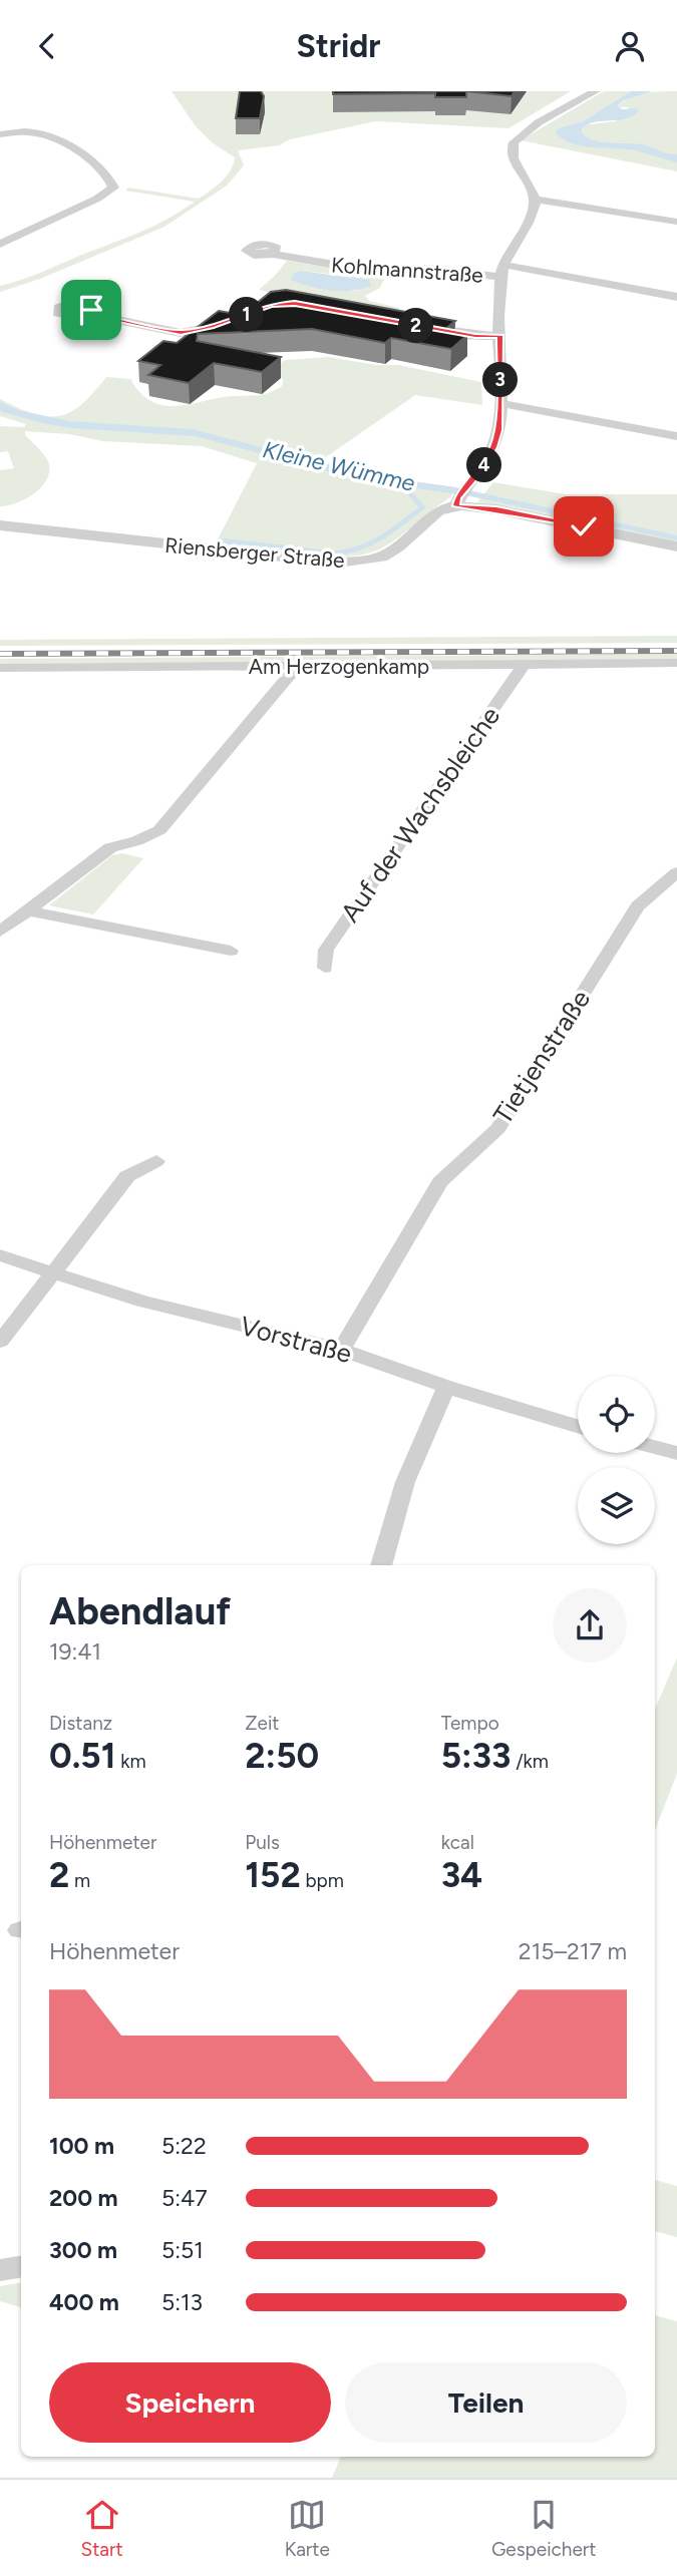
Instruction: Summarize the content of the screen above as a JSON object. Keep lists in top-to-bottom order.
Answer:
{
  "streets": {
    "street": [
      "Kohlmannstraße",
      "Riensberger Straße",
      "Am Herzogenkamp",
      "Auf der Wachsbleiche",
      "Tietjenstraße",
      "Vorstraße"
    ]
  },
  "crossings": [
    ["Kohlmannstraße", "Riensberger Straße"],
    ["Am Herzogenkamp", "Auf der Wachsbleiche"],
    ["Tietjenstraße", "Vorstraße"]
  ],
  "water": ["Kleine Wümme"],
  "page": {
    "header": "Stridr",
    "pins": [
      "1",
      "2",
      "3",
      "4"
    ],
    "heading": ["Abendlauf", "19:41"],
    "stats": [
      ["Distanz", "0.51 km"],
      ["Zeit", "2:50"],
      ["Tempo", "5:33 /km"],
      ["Höhenmeter", "2 m"],
      ["Puls", "152 bpm"],
      ["kcal", "34"]
    ],
    "chart": ["Höhenmeter", "215–217 m"],
    "list": [
      {
        "name": "100 m",
        "note": "5:22"
      },
      {
        "name": "200 m",
        "note": "5:47"
      },
      {
        "name": "300 m",
        "note": "5:51"
      },
      {
        "name": "400 m",
        "note": "5:13"
      }
    ],
    "buttons": ["Speichern", "Teilen"],
    "tabs": ["Start", "Karte", "Gespeichert"]
  }
}
